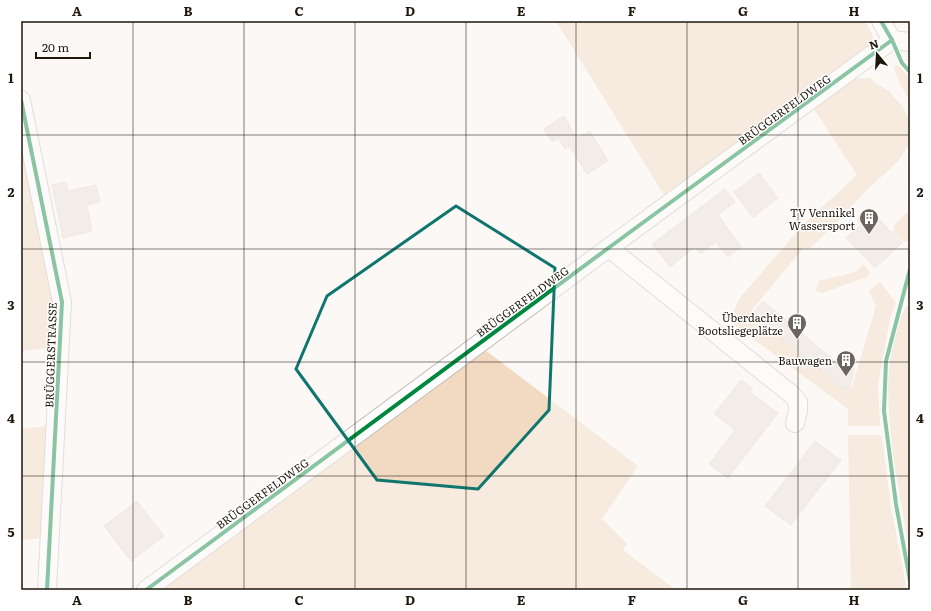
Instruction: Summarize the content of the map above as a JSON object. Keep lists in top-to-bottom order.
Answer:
{
  "streets": {
    "street": ["BRÜGGERFELDWEG", "BRÜGGERSTRASSE"]
  },
  "places": {
    "building": ["TV Vennikel Wassersport", "Überdachte Bootsliegeplätze", "Bauwagen"]
  },
  "scale_bar": "20 m",
  "north": "top",
  "grid": {
    "columns": [
      "A",
      "B",
      "C",
      "D",
      "E",
      "F",
      "G",
      "H"
    ],
    "rows": [
      "1",
      "2",
      "3",
      "4",
      "5"
    ]
  }
}
